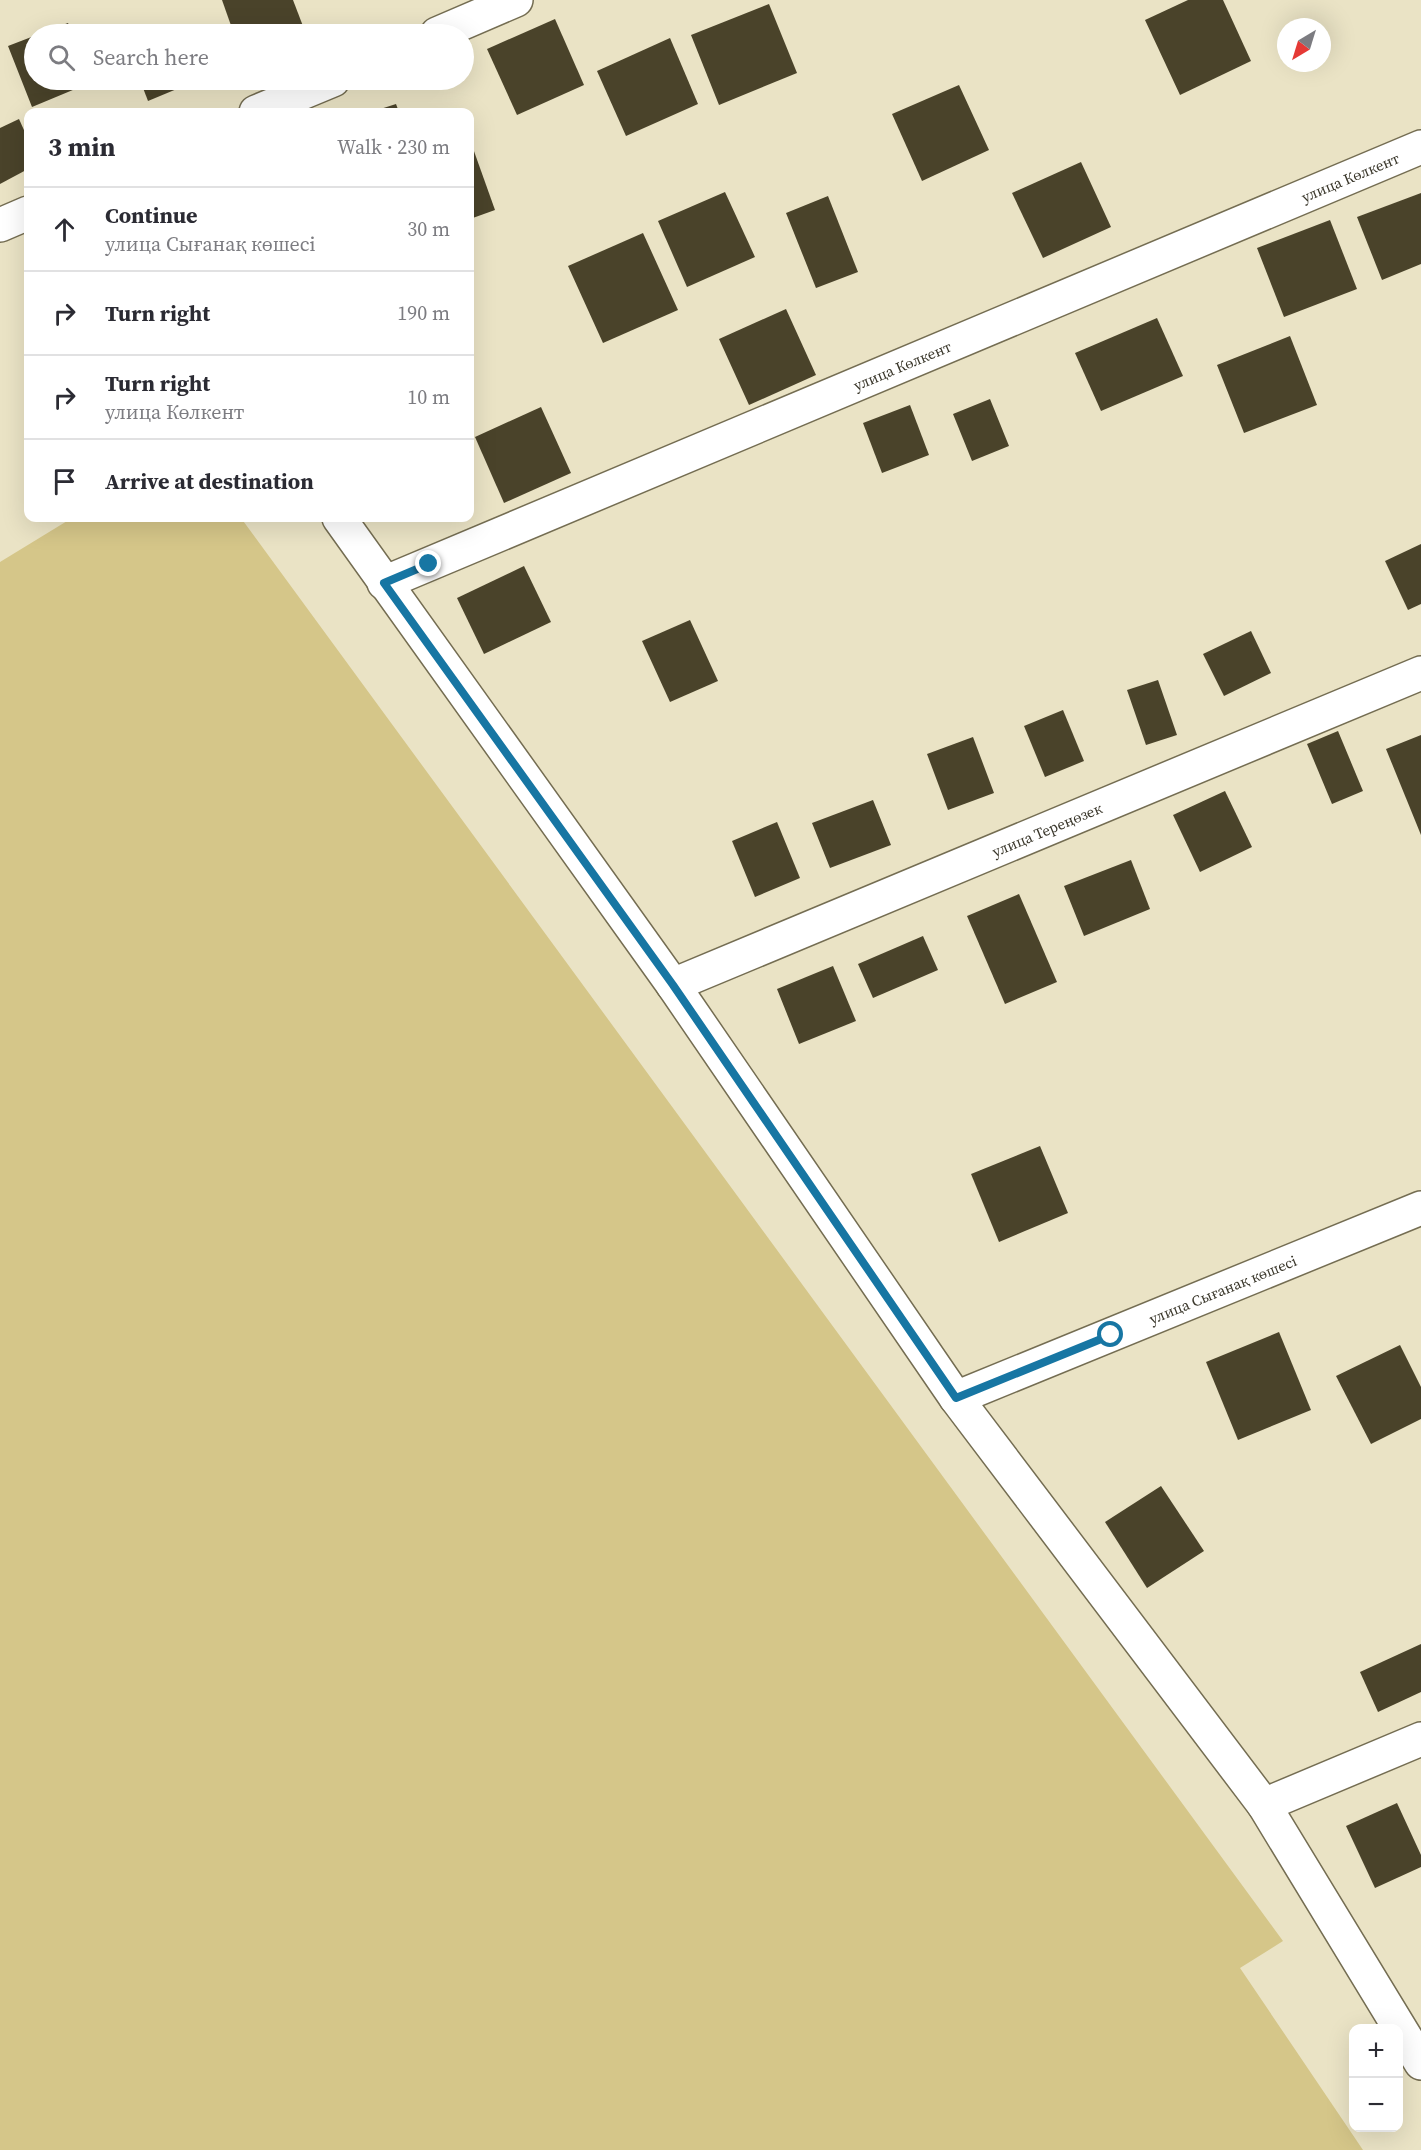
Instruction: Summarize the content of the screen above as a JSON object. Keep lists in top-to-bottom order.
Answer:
{
  "streets": {
    "street": ["улица Көлкент", "улица Тереңөзек", "улица Сығанақ көшесі"]
  },
  "north": "bottom left",
  "page": {
    "search": "Search here",
    "heading": ["3 min", "Walk · 230 m"],
    "list": [
      ["Continue", "улица Сығанақ көшесі", "30 m"],
      ["Turn right", "190 m"],
      ["Turn right", "улица Көлкент", "10 m"],
      "Arrive at destination"
    ],
    "map_buttons": ["+", "−"]
  }
}
